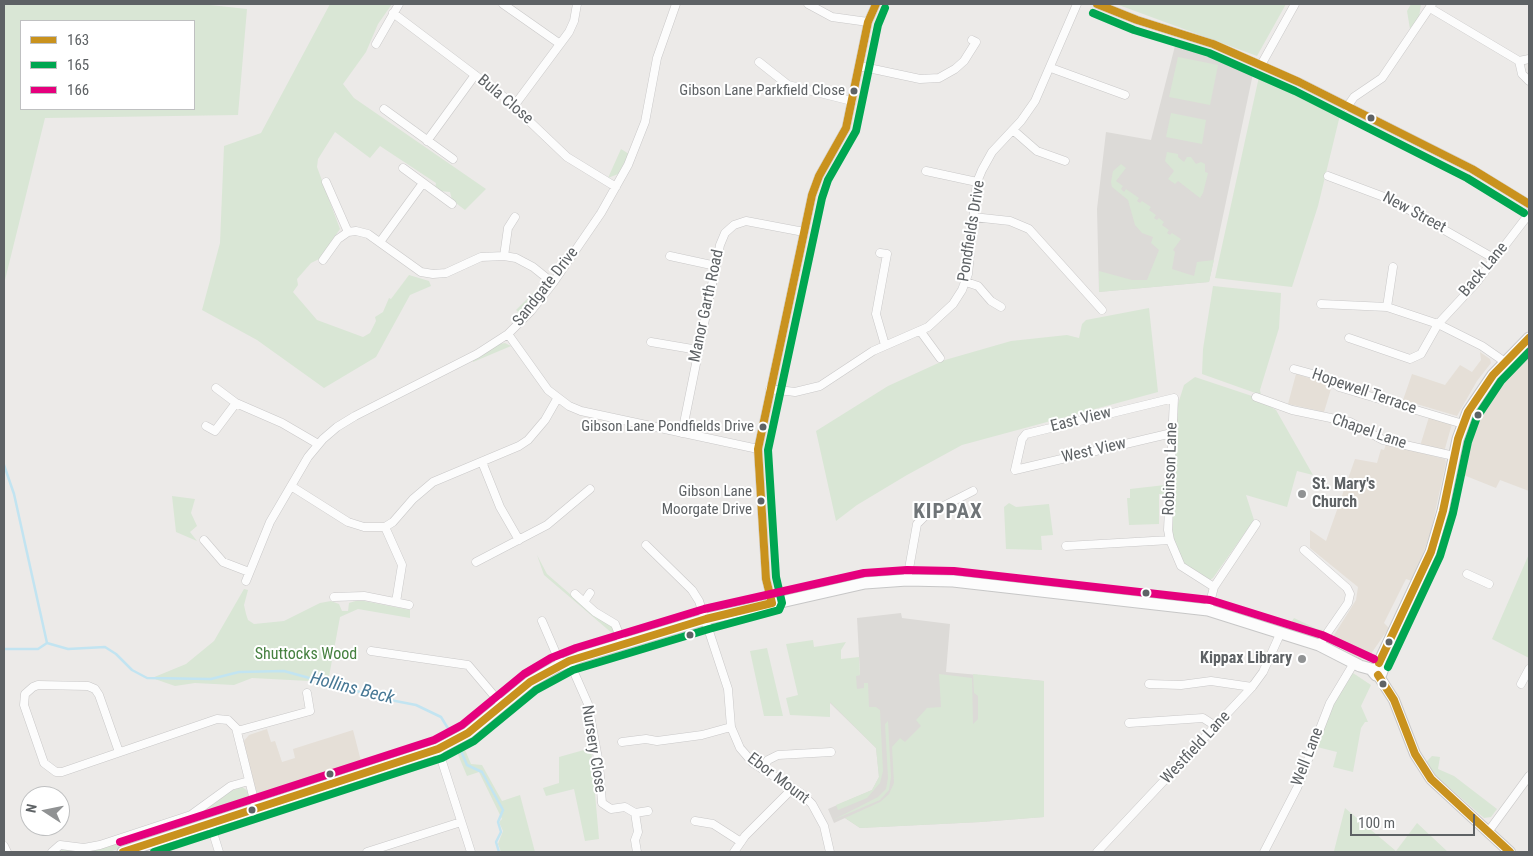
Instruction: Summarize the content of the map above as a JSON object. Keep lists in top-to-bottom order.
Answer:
{
  "streets": {
    "street": [
      "Bula Close",
      "New Street",
      "Pondfields Drive",
      "Back Lane",
      "Sandgate Drive",
      "Manor Garth Road",
      "Hopewell Terrace",
      "East View",
      "Chapel Lane",
      "West View",
      "Robinson Lane",
      "Westfield Lane",
      "Nursery Close",
      "Well Lane",
      "Ebor Mount"
    ]
  },
  "crossings": [
    ["Bula Close", "Sandgate Drive"],
    ["New Street", "Back Lane"],
    ["East View", "West View"],
    ["East View", "Robinson Lane"],
    ["West View", "Robinson Lane"]
  ],
  "districts": ["KIPPAX"],
  "water": ["Hollins Beck"],
  "parks": ["Shuttocks Wood"],
  "places": [
    "Gibson Lane Parkfield Close",
    "Gibson Lane Pondfields Drive",
    "St. Mary's Church",
    "Gibson Lane Moorgate Drive",
    "Kippax Library"
  ],
  "lines": ["transit line 163", "transit line 165", "transit line 166"],
  "legend": ["163", "165", "166"],
  "scale_bar": "100 m",
  "north": "left"
}
